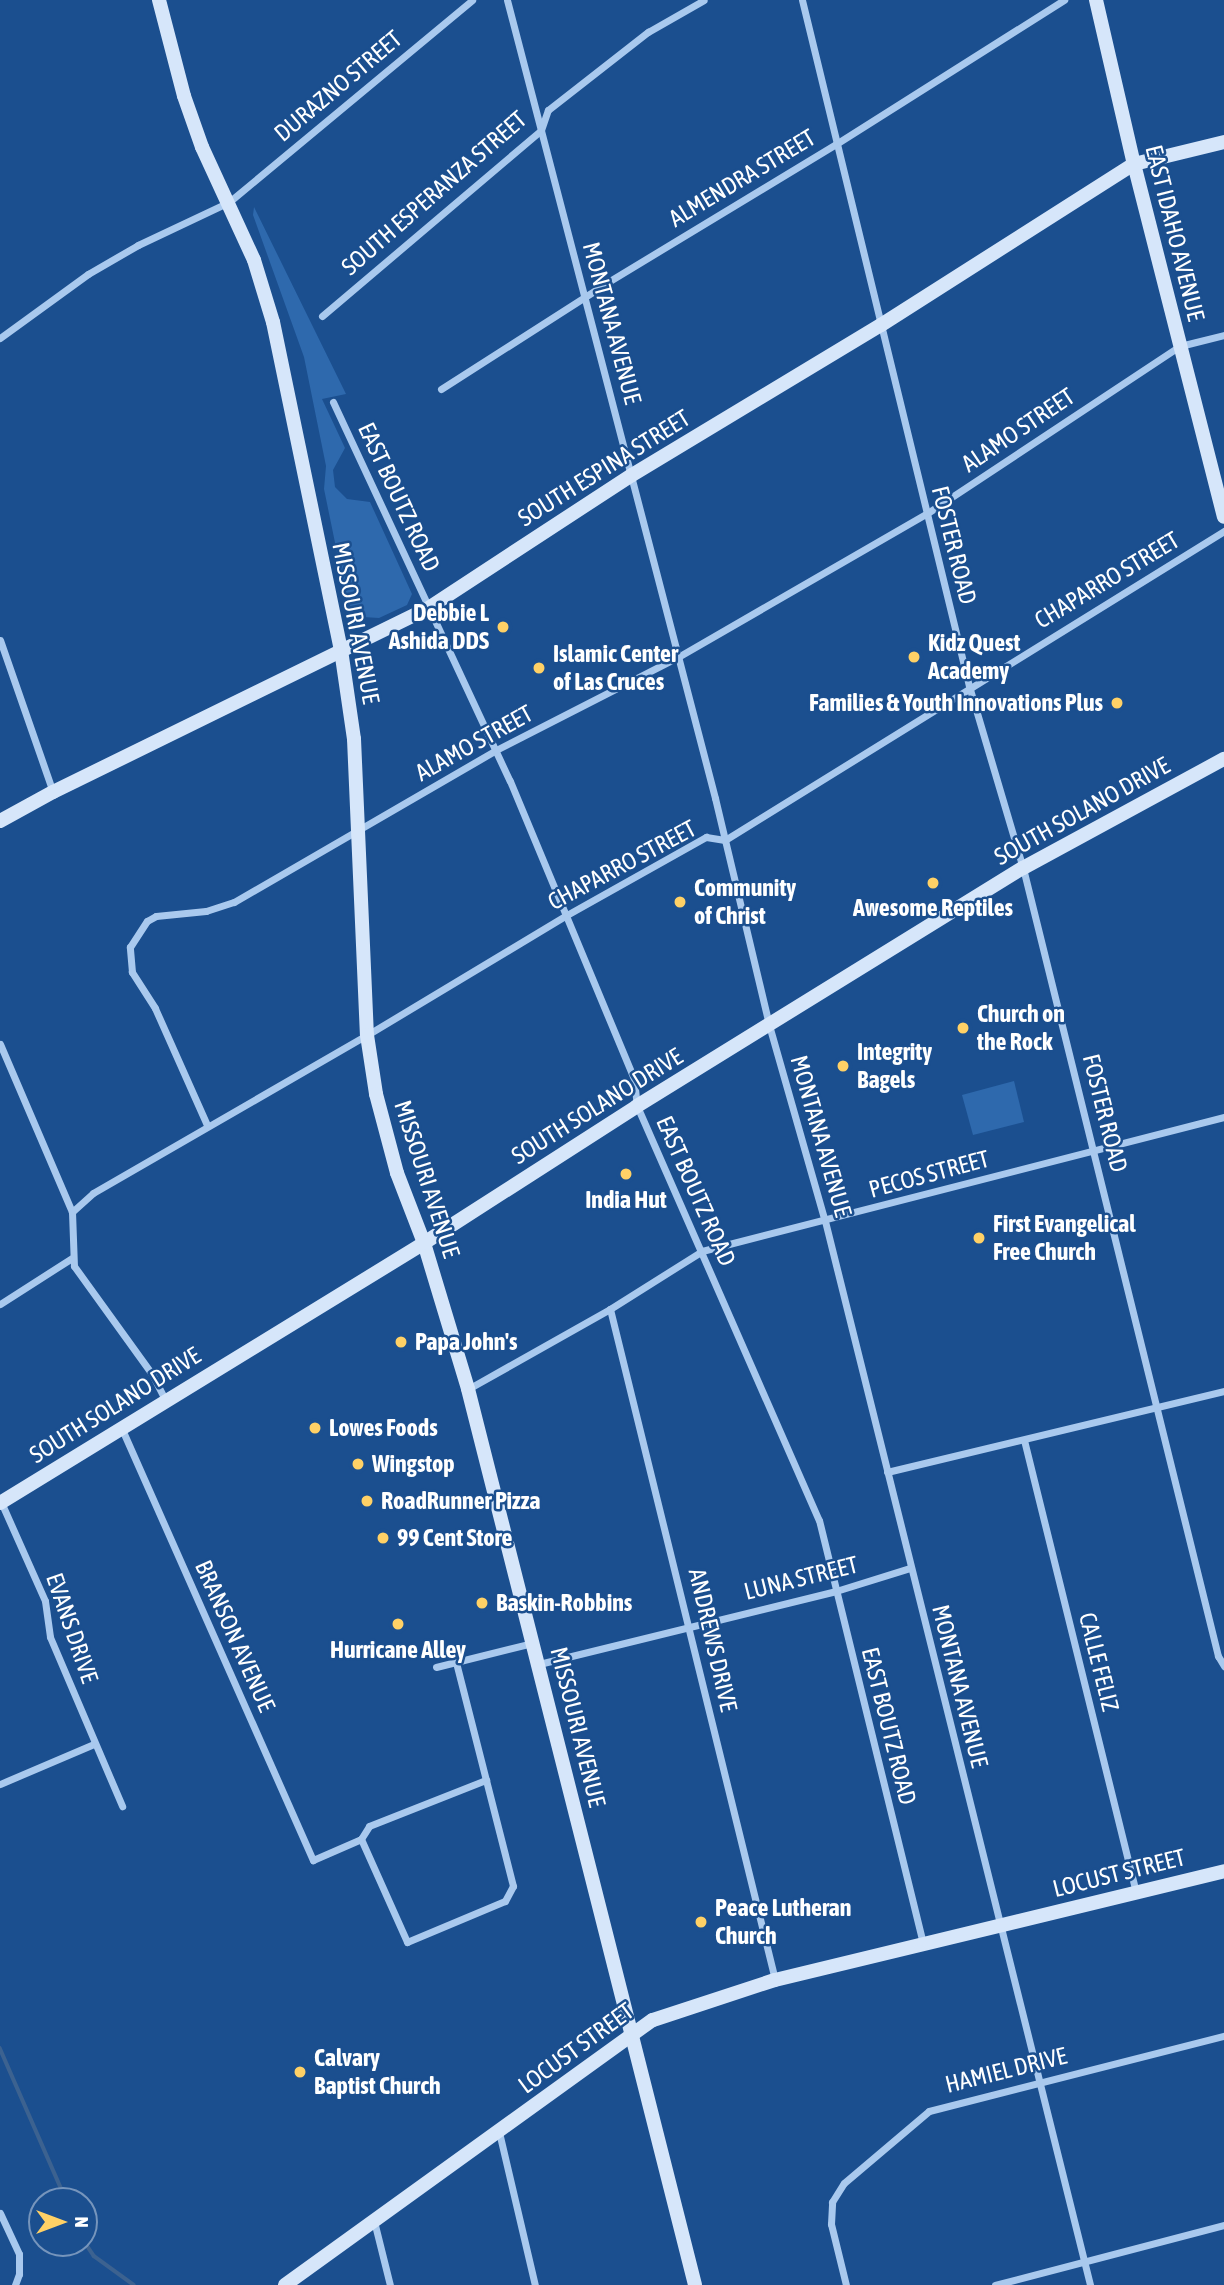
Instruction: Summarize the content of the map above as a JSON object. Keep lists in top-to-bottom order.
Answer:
{
  "streets": {
    "street": [
      "DURAZNO STREET",
      "ALMENDRA STREET",
      "SOUTH ESPERANZA STREET",
      "EAST IDAHO AVENUE",
      "MONTANA AVENUE",
      "ALAMO STREET",
      "SOUTH ESPINA STREET",
      "EAST BOUTZ ROAD",
      "FOSTER ROAD",
      "CHAPARRO STREET",
      "MISSOURI AVENUE",
      "SOUTH SOLANO DRIVE",
      "PECOS STREET",
      "LUNA STREET",
      "EVANS DRIVE",
      "BRANSON AVENUE",
      "ANDREWS DRIVE",
      "CALLE FELIZ",
      "LOCUST STREET",
      "HAMIEL DRIVE"
    ]
  },
  "crossings": [
    ["DURAZNO STREET", "MISSOURI AVENUE"],
    ["ALMENDRA STREET", "MONTANA AVENUE"],
    ["ALMENDRA STREET", "FOSTER ROAD"],
    ["SOUTH ESPERANZA STREET", "MONTANA AVENUE"],
    ["EAST IDAHO AVENUE", "ALAMO STREET"],
    ["EAST IDAHO AVENUE", "SOUTH ESPINA STREET"],
    ["MONTANA AVENUE", "ALAMO STREET"],
    ["MONTANA AVENUE", "SOUTH ESPINA STREET"],
    ["MONTANA AVENUE", "CHAPARRO STREET"],
    ["MONTANA AVENUE", "SOUTH SOLANO DRIVE"],
    ["MONTANA AVENUE", "PECOS STREET"],
    ["MONTANA AVENUE", "LUNA STREET"],
    ["MONTANA AVENUE", "LOCUST STREET"],
    ["MONTANA AVENUE", "HAMIEL DRIVE"],
    ["ALAMO STREET", "EAST BOUTZ ROAD"],
    ["ALAMO STREET", "FOSTER ROAD"],
    ["ALAMO STREET", "CHAPARRO STREET"],
    ["ALAMO STREET", "MISSOURI AVENUE"],
    ["SOUTH ESPINA STREET", "EAST BOUTZ ROAD"],
    ["SOUTH ESPINA STREET", "FOSTER ROAD"],
    ["SOUTH ESPINA STREET", "MISSOURI AVENUE"],
    ["EAST BOUTZ ROAD", "CHAPARRO STREET"],
    ["EAST BOUTZ ROAD", "SOUTH SOLANO DRIVE"],
    ["EAST BOUTZ ROAD", "PECOS STREET"],
    ["EAST BOUTZ ROAD", "LUNA STREET"],
    ["EAST BOUTZ ROAD", "LOCUST STREET"],
    ["FOSTER ROAD", "CHAPARRO STREET"],
    ["FOSTER ROAD", "SOUTH SOLANO DRIVE"],
    ["FOSTER ROAD", "PECOS STREET"],
    ["CHAPARRO STREET", "MISSOURI AVENUE"],
    ["MISSOURI AVENUE", "SOUTH SOLANO DRIVE"],
    ["MISSOURI AVENUE", "PECOS STREET"],
    ["MISSOURI AVENUE", "LUNA STREET"],
    ["MISSOURI AVENUE", "LOCUST STREET"],
    ["SOUTH SOLANO DRIVE", "EVANS DRIVE"],
    ["SOUTH SOLANO DRIVE", "BRANSON AVENUE"],
    ["PECOS STREET", "ANDREWS DRIVE"],
    ["LUNA STREET", "ANDREWS DRIVE"],
    ["ANDREWS DRIVE", "LOCUST STREET"],
    ["CALLE FELIZ", "LOCUST STREET"]
  ],
  "places": [
    "Debbie L Ashida DDS",
    "Kidz Quest Academy",
    "Islamic Center of Las Cruces",
    "Families & Youth Innovations Plus",
    "Awesome Reptiles",
    "Community of Christ",
    "Church on the Rock",
    "Integrity Bagels",
    "India Hut",
    "First Evangelical Free Church",
    "Papa John's",
    "Lowes Foods",
    "Wingstop",
    "RoadRunner Pizza",
    "99 Cent Store",
    "Baskin-Robbins",
    "Hurricane Alley",
    "Peace Lutheran Church",
    "Calvary Baptist Church"
  ],
  "north": "right"
}
